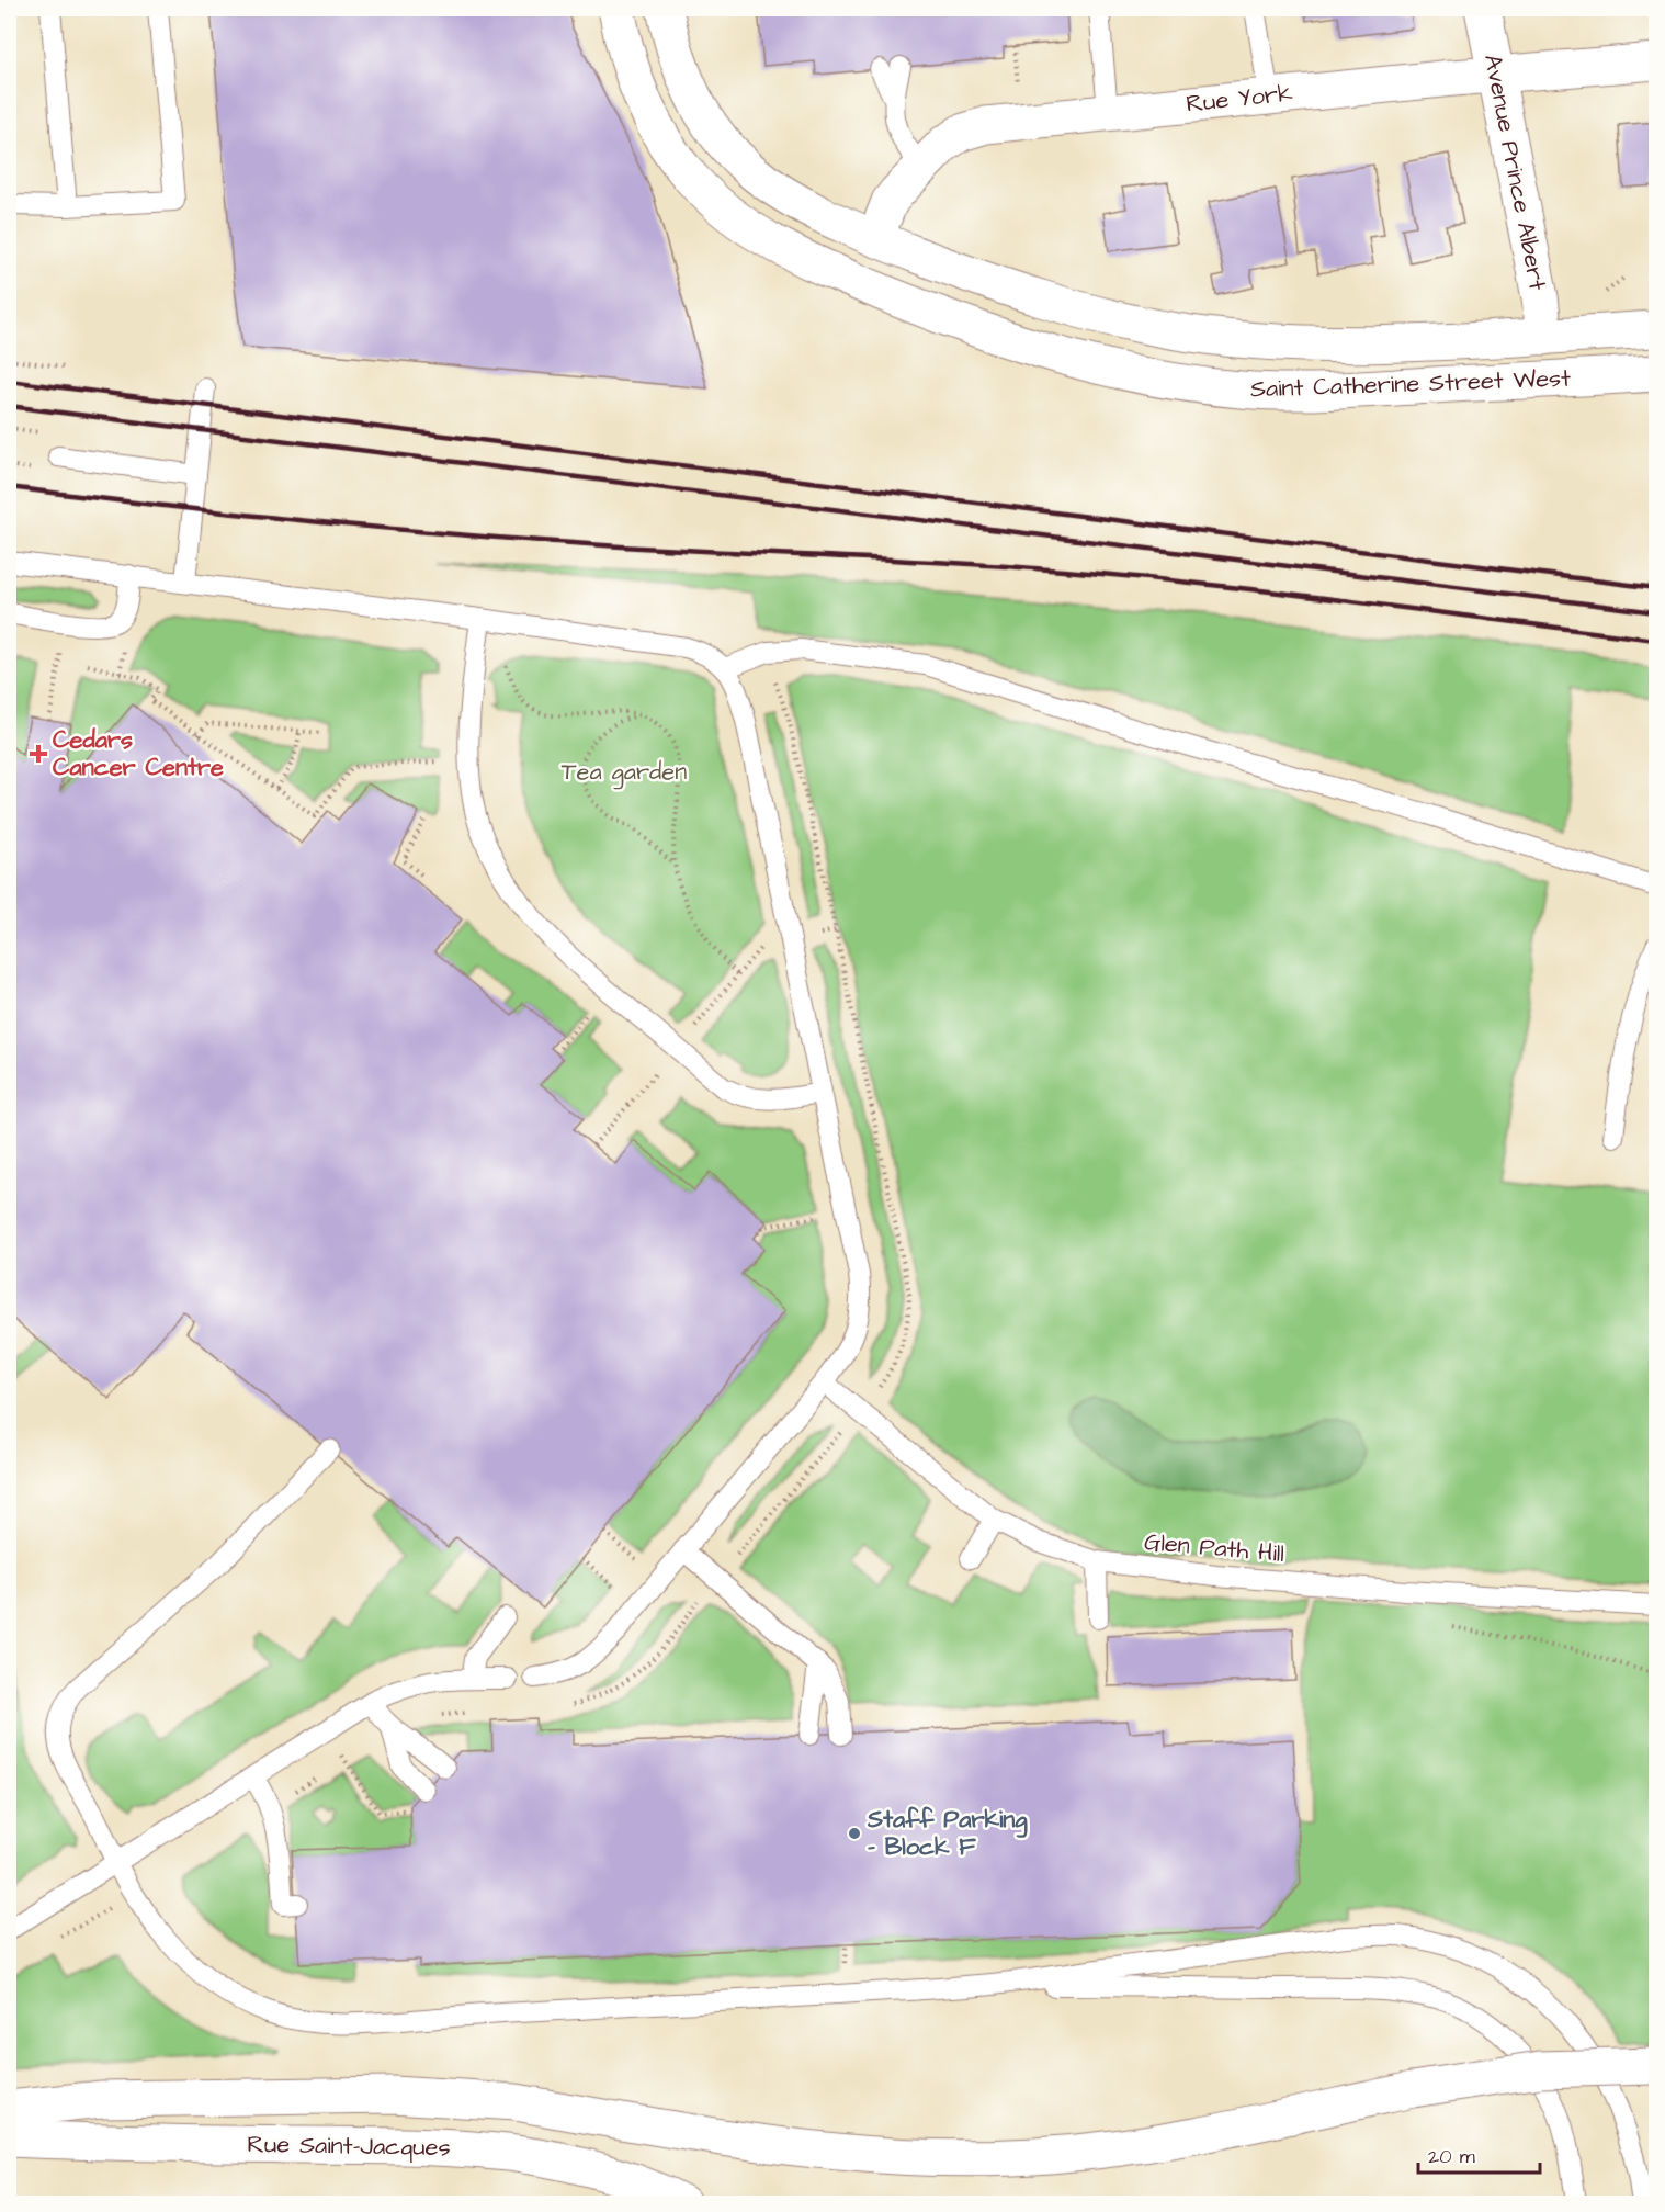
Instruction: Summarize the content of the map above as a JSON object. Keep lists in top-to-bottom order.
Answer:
{
  "streets": {
    "main road": [
      "Rue York",
      "Avenue Prince Albert",
      "Saint Catherine Street West",
      "Rue Saint-Jacques"
    ],
    "lane": ["Glen Path Hill"]
  },
  "crossings": [
    ["Rue York", "Avenue Prince Albert"],
    ["Rue York", "Saint Catherine Street West"],
    ["Avenue Prince Albert", "Saint Catherine Street West"]
  ],
  "parks": ["Tea garden"],
  "places": {
    "health": ["Cedars Cancer Centre"],
    "other": ["Staff Parking - Block F"]
  },
  "scale_bar": "20 m"
}
